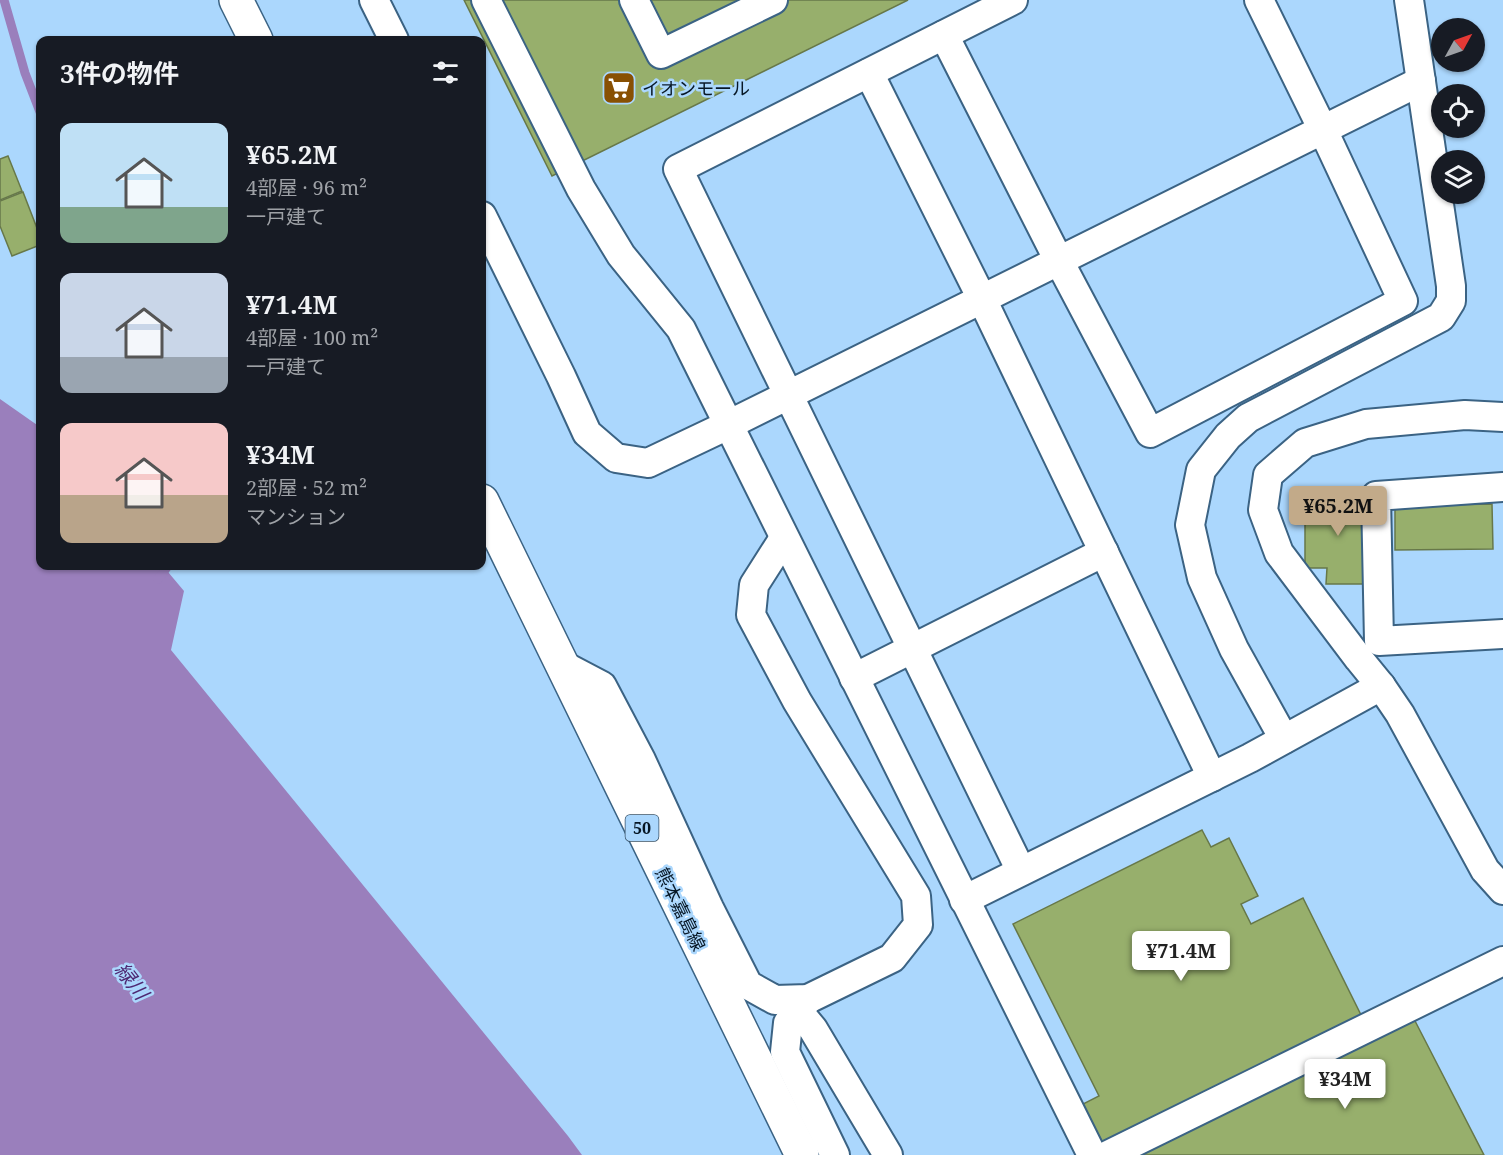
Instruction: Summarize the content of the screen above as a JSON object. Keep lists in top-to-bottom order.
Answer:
{
  "streets": {
    "main road": ["50", "熊本嘉島線"]
  },
  "water": ["緑川"],
  "places": {
    "supermarket": ["イオンモール"]
  },
  "north": "top right",
  "page": {
    "heading": "3件の物件",
    "list": [
      {
        "name": "¥65.2M",
        "note": "4部屋 · 96 m² · 一戸建て"
      },
      {
        "name": "¥71.4M",
        "note": "4部屋 · 100 m² · 一戸建て"
      },
      {
        "name": "¥34M",
        "note": "2部屋 · 52 m² · マンション"
      }
    ],
    "price": ["¥65.2M", "¥71.4M", "¥34M"]
  }
}
